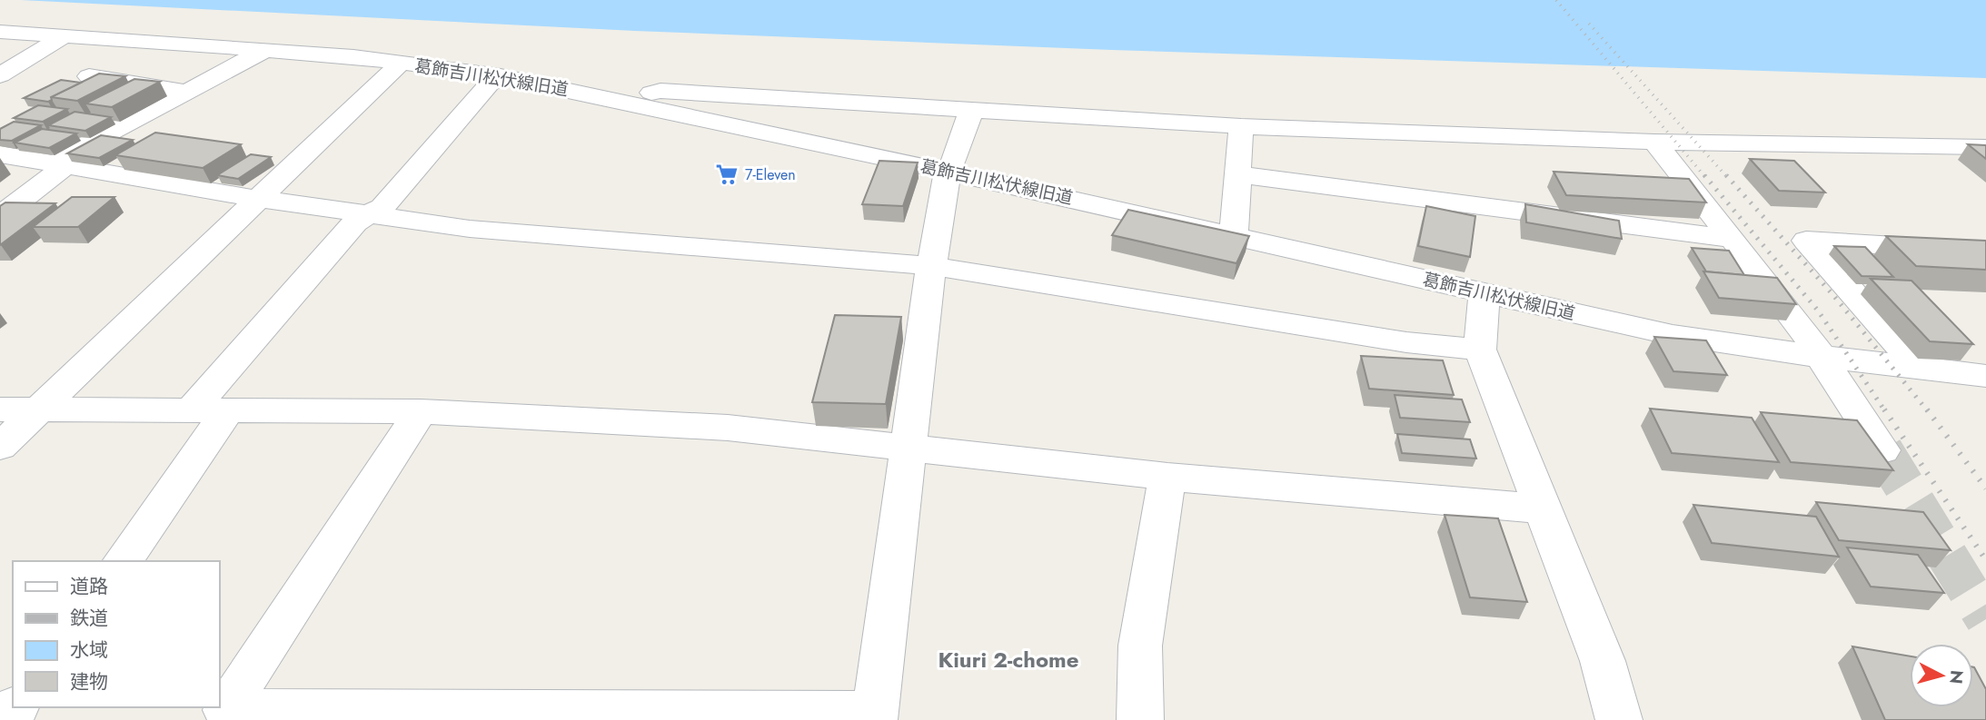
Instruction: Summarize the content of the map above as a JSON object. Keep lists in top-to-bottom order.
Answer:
{
  "streets": {
    "street": ["葛飾吉川松伏線旧道"]
  },
  "districts": ["Kiuri 2-chome"],
  "places": {
    "supermarket": ["7-Eleven"]
  },
  "legend": [
    "道路",
    "鉄道",
    "水域",
    "建物"
  ],
  "north": "right"
}
